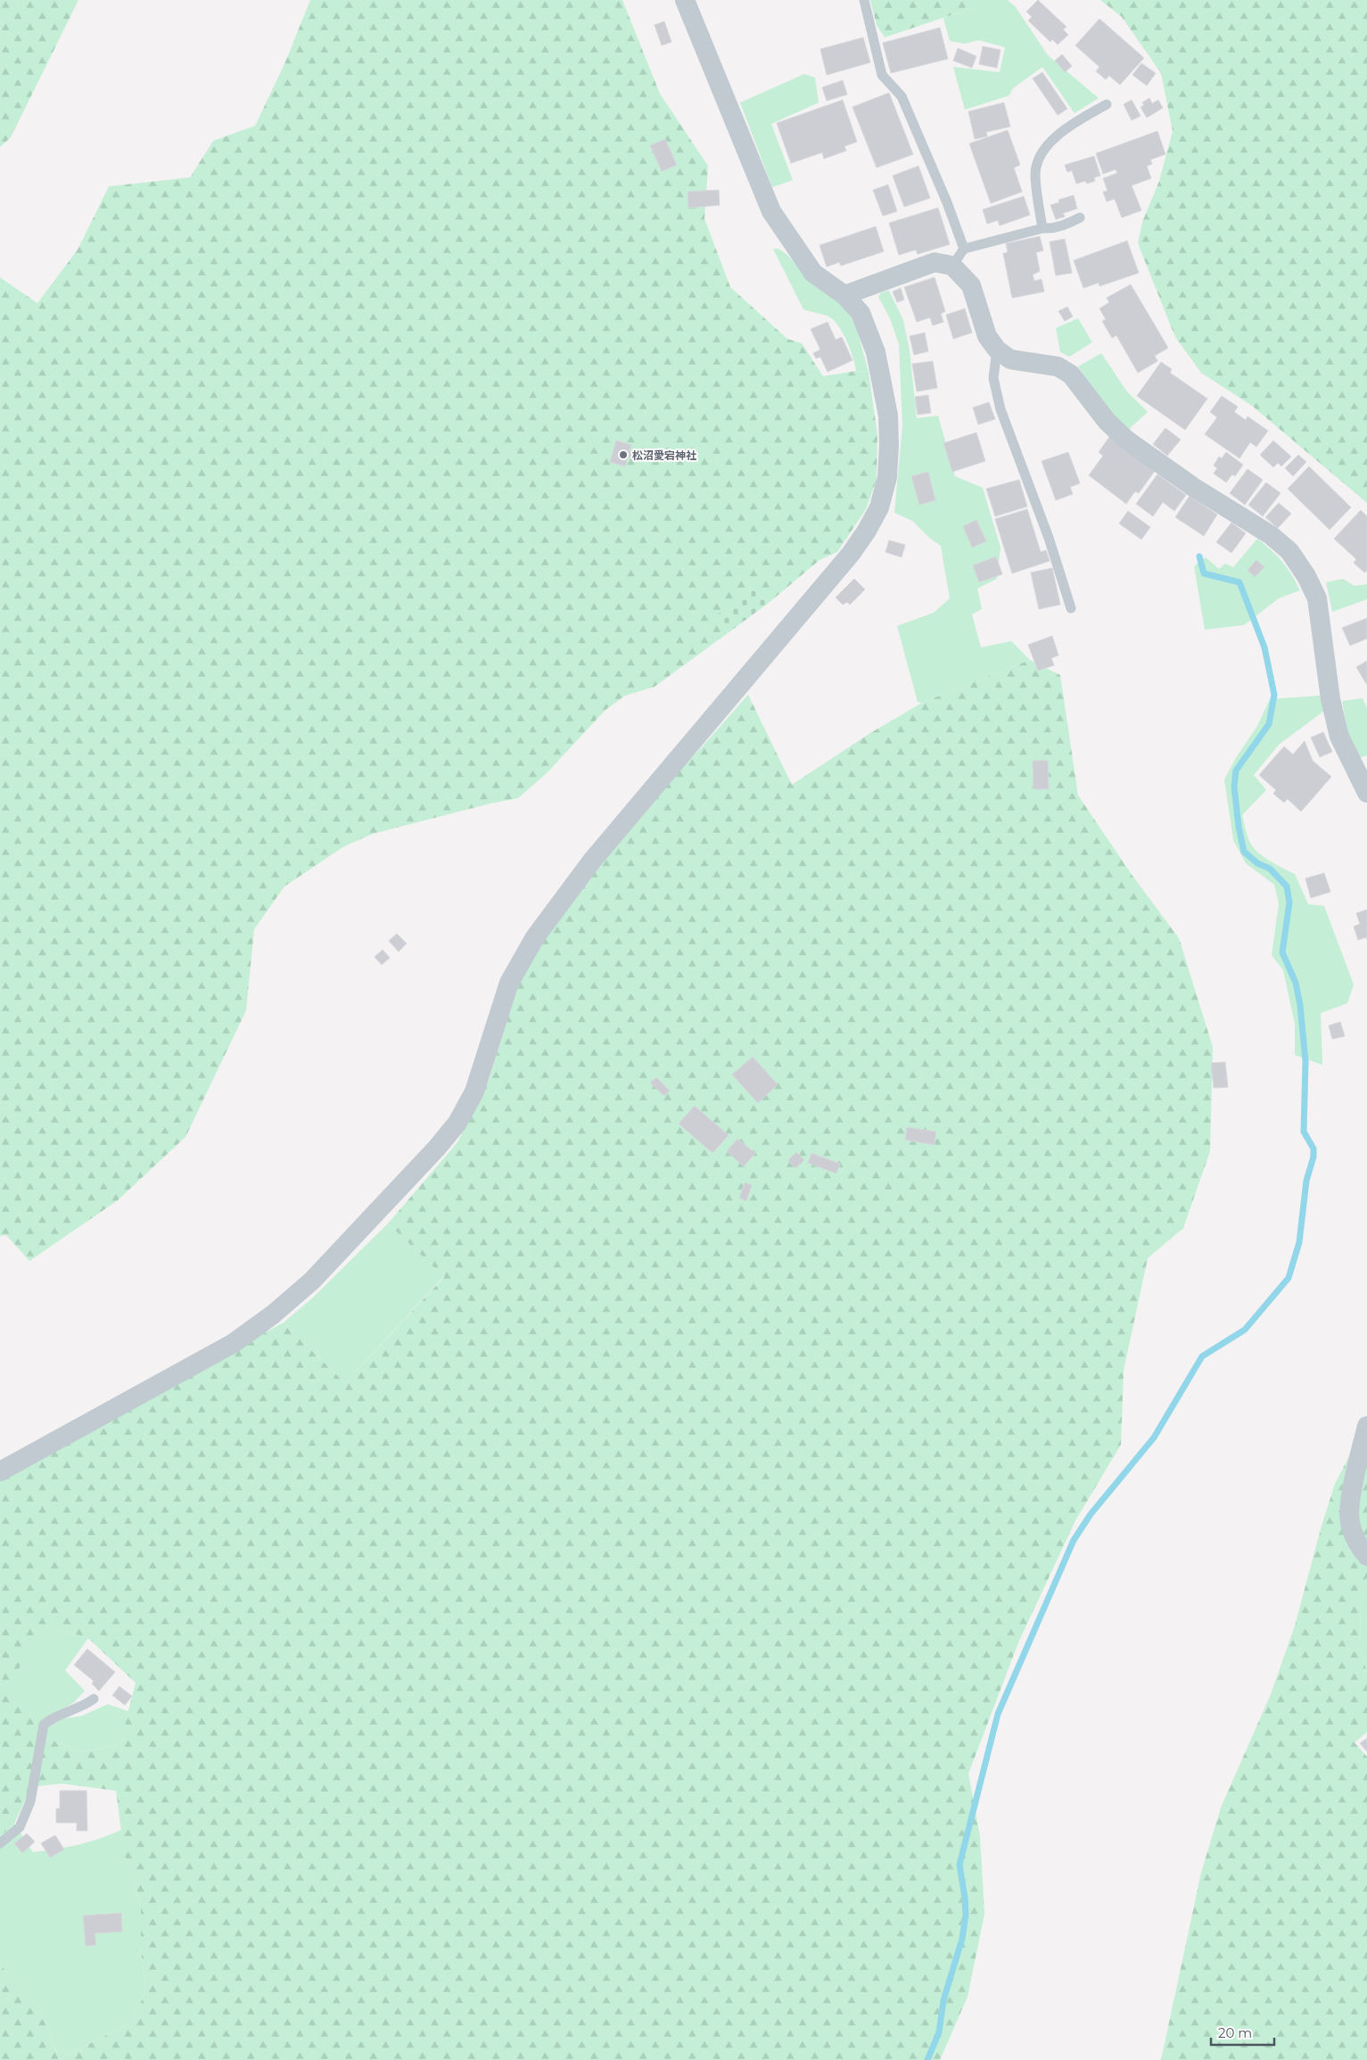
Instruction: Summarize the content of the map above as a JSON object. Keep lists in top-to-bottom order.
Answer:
{
  "places": ["松沼愛宕神社"],
  "scale_bar": "20 m"
}
